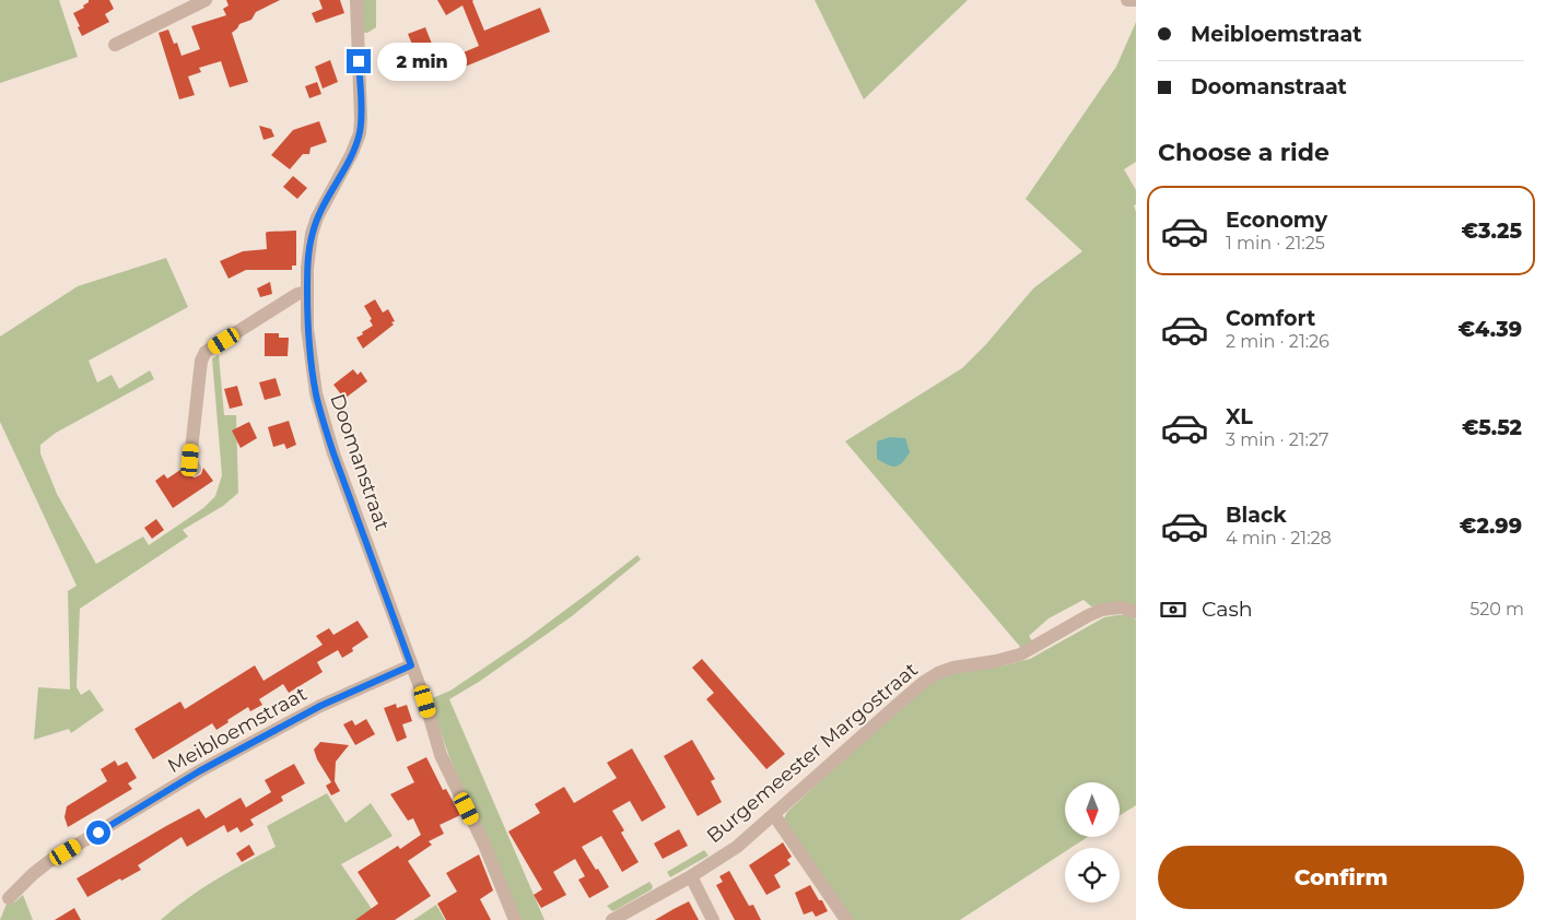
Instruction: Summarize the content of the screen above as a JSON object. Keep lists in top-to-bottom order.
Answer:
{
  "streets": {
    "street": ["Doomanstraat", "Meibloemstraat", "Burgemeester Margostraat"]
  },
  "crossings": [
    ["Doomanstraat", "Meibloemstraat"]
  ],
  "north": "bottom",
  "page": {
    "banner": ["Meibloemstraat", "Doomanstraat"],
    "bubble": "2 min",
    "heading": "Choose a ride",
    "list": [
      {
        "name": "Economy",
        "note": "1 min · 21:25",
        "value": "€3.25"
      },
      {
        "name": "Comfort",
        "note": "2 min · 21:26",
        "value": "€4.39"
      },
      {
        "name": "XL",
        "note": "3 min · 21:27",
        "value": "€5.52"
      },
      {
        "name": "Black",
        "note": "4 min · 21:28",
        "value": "€2.99"
      }
    ],
    "pay": ["Cash", "520 m"],
    "buttons": "Confirm"
  }
}
